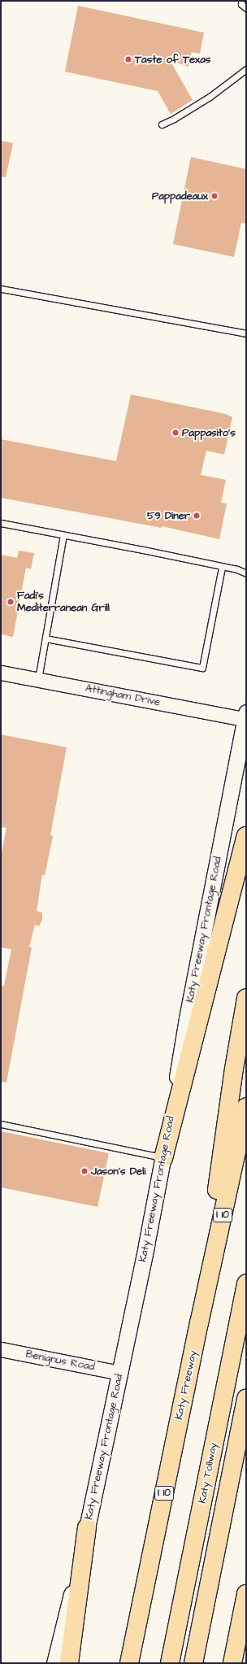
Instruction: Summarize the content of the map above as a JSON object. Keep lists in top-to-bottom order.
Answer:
{
  "streets": {
    "highway": ["I 10", "Katy Freeway", "Katy Tollway"],
    "main road": ["Katy Freeway Frontage Road"],
    "street": ["Attingham Drive", "Benignus Road"]
  },
  "crossings": [
    ["Attingham Drive", "Katy Freeway Frontage Road"],
    ["Katy Freeway Frontage Road", "Benignus Road"]
  ],
  "places": [
    "Taste of Texas",
    "Pappadeaux",
    "Pappasito's",
    "59 Diner",
    "Fadi's Mediterranean Grill",
    "Jason's Deli"
  ]
}
